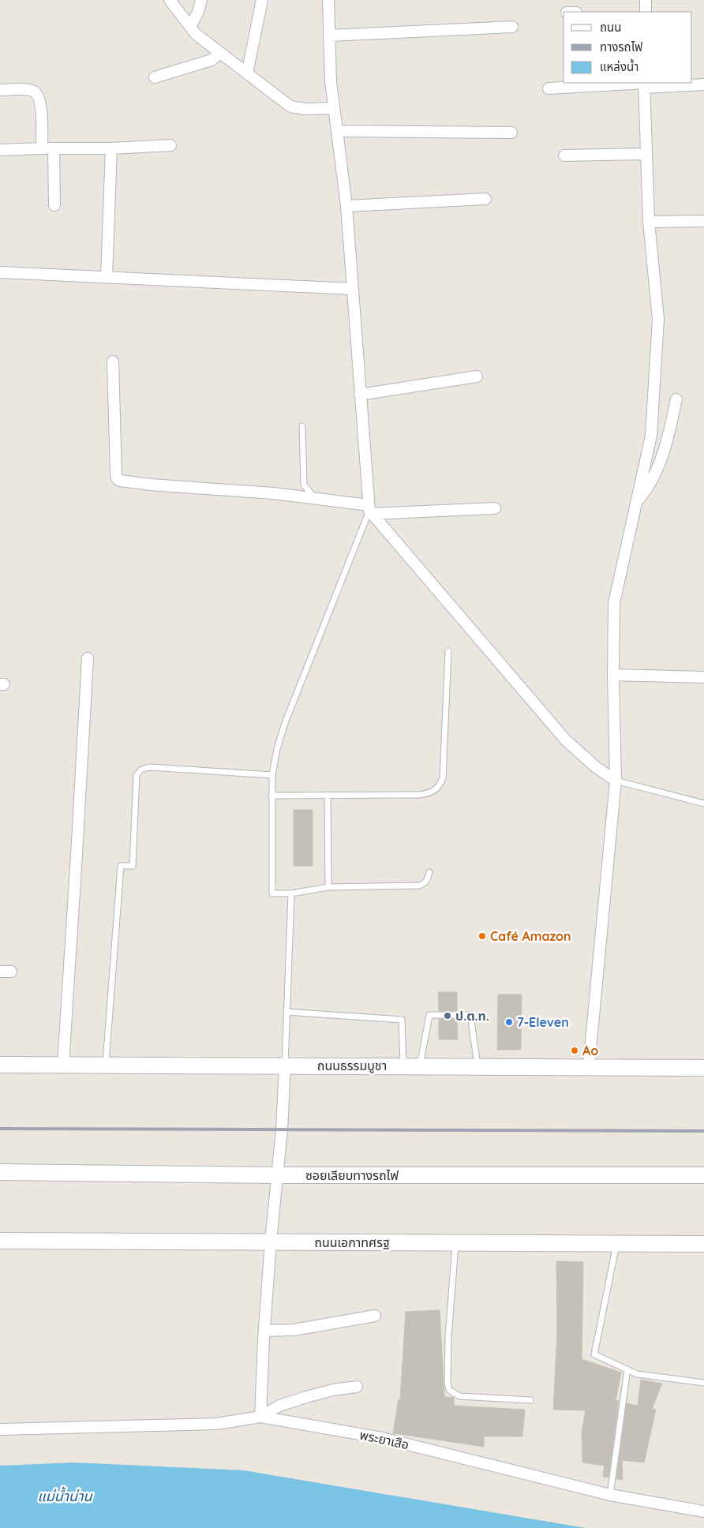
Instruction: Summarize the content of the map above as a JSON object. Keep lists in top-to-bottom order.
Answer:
{
  "streets": {
    "main road": ["ถนนธรรมบูชา", "ซอยเลียบทางรถไฟ", "ถนนเอกาทศรฐ"],
    "street": ["พระยาเสือ"]
  },
  "water": ["แม่น้ำน่าน"],
  "places": [
    "Café Amazon",
    "ป.ต.ท.",
    "7-Eleven",
    "Ao"
  ],
  "legend": ["ถนน", "ทางรถไฟ", "แหล่งน้ำ"]
}
